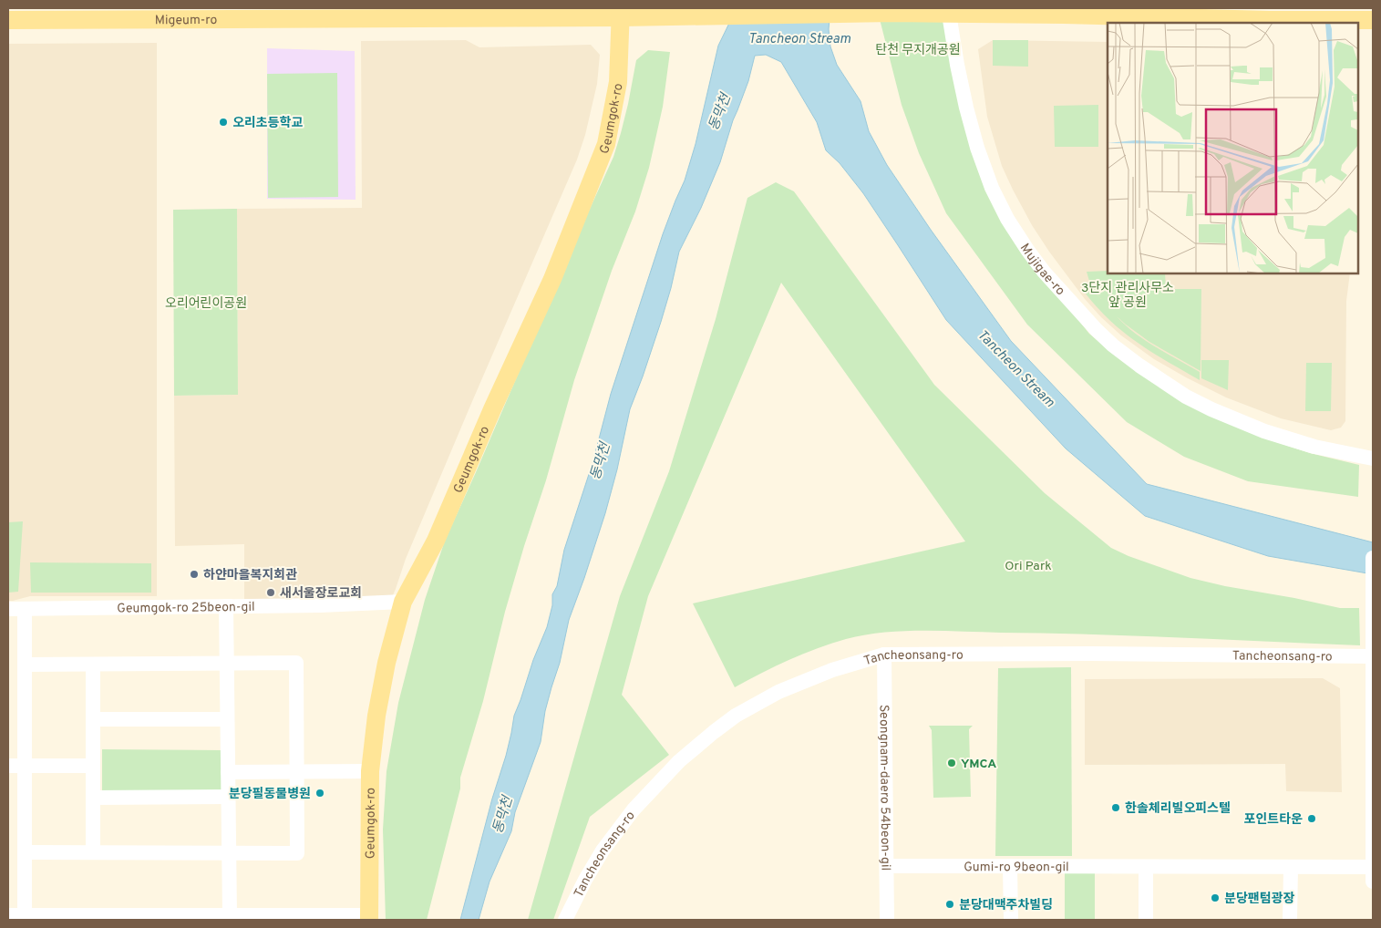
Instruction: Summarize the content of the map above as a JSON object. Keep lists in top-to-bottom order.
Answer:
{
  "streets": {
    "main road": ["Migeum-ro", "Geumgok-ro"],
    "street": [
      "Mujigae-ro",
      "Geumgok-ro 25beon-gil",
      "Tancheonsang-ro",
      "Seongnam-daero 54beon-gil",
      "Gumi-ro 9beon-gil"
    ]
  },
  "crossings": [
    ["Migeum-ro", "Geumgok-ro"],
    ["Migeum-ro", "Mujigae-ro"],
    ["Geumgok-ro", "Geumgok-ro 25beon-gil"],
    ["Tancheonsang-ro", "Seongnam-daero 54beon-gil"],
    ["Seongnam-daero 54beon-gil", "Gumi-ro 9beon-gil"]
  ],
  "water": ["Tancheon Stream", "동막천"],
  "parks": [
    "탄천 무지개공원",
    "3단지 관리사무소 앞 공원",
    "오리어린이공원",
    "Ori Park"
  ],
  "places": [
    "오리초등학교",
    "하얀마을복지회관",
    "새서울장로교회",
    "YMCA",
    "분당필동물병원",
    "한솔체리빌오피스텔",
    "포인트타운",
    "분당팬텀광장",
    "분당대맥주차빌딩"
  ]
}
